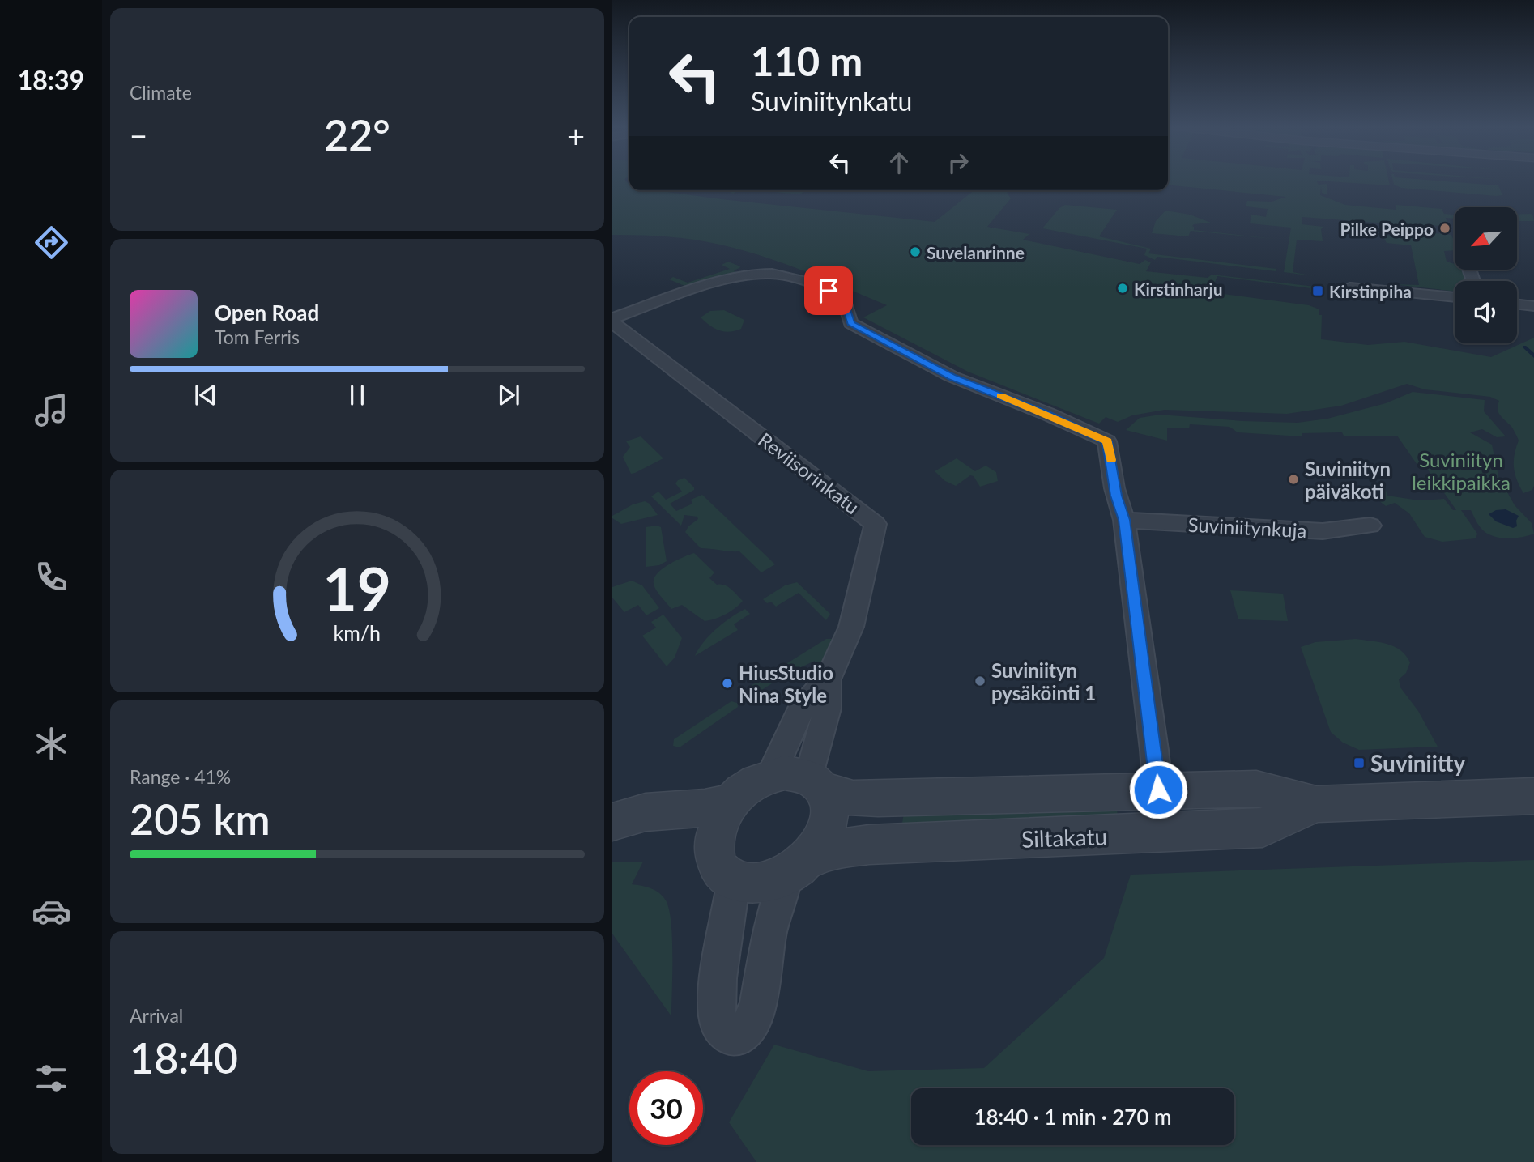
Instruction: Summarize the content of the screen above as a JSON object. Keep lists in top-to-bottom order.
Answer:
{
  "streets": {
    "street": ["Reviisorinkatu", "Suviniitynkuja", "Siltakatu"]
  },
  "crossings": [
    ["Reviisorinkatu", "Siltakatu"]
  ],
  "parks": ["Suviniityn leikkipaikka"],
  "places": {
    "other": [
      "Pilke Peippo",
      "Suvelanrinne",
      "Kirstinharju",
      "Suviniityn päiväkoti",
      "Suviniityn pysäköinti 1",
      "HiusStudio Nina Style"
    ],
    "transit": ["Kirstinpiha", "Suviniitty"]
  },
  "north": "bottom left",
  "page": {
    "tabs": "18:39",
    "tile": [
      "Climate",
      ["Range · 41%", "205 km"],
      ["Arrival", "18:40"]
    ],
    "turn": ["110 m", "Suviniitynkatu"],
    "heat": ["−", "22°", "+"],
    "song": ["Open Road", "Tom Ferris"],
    "limit": "30",
    "trip": "18:40 · 1 min · 270 m",
    "gauge": ["19", "km/h"]
  }
}
